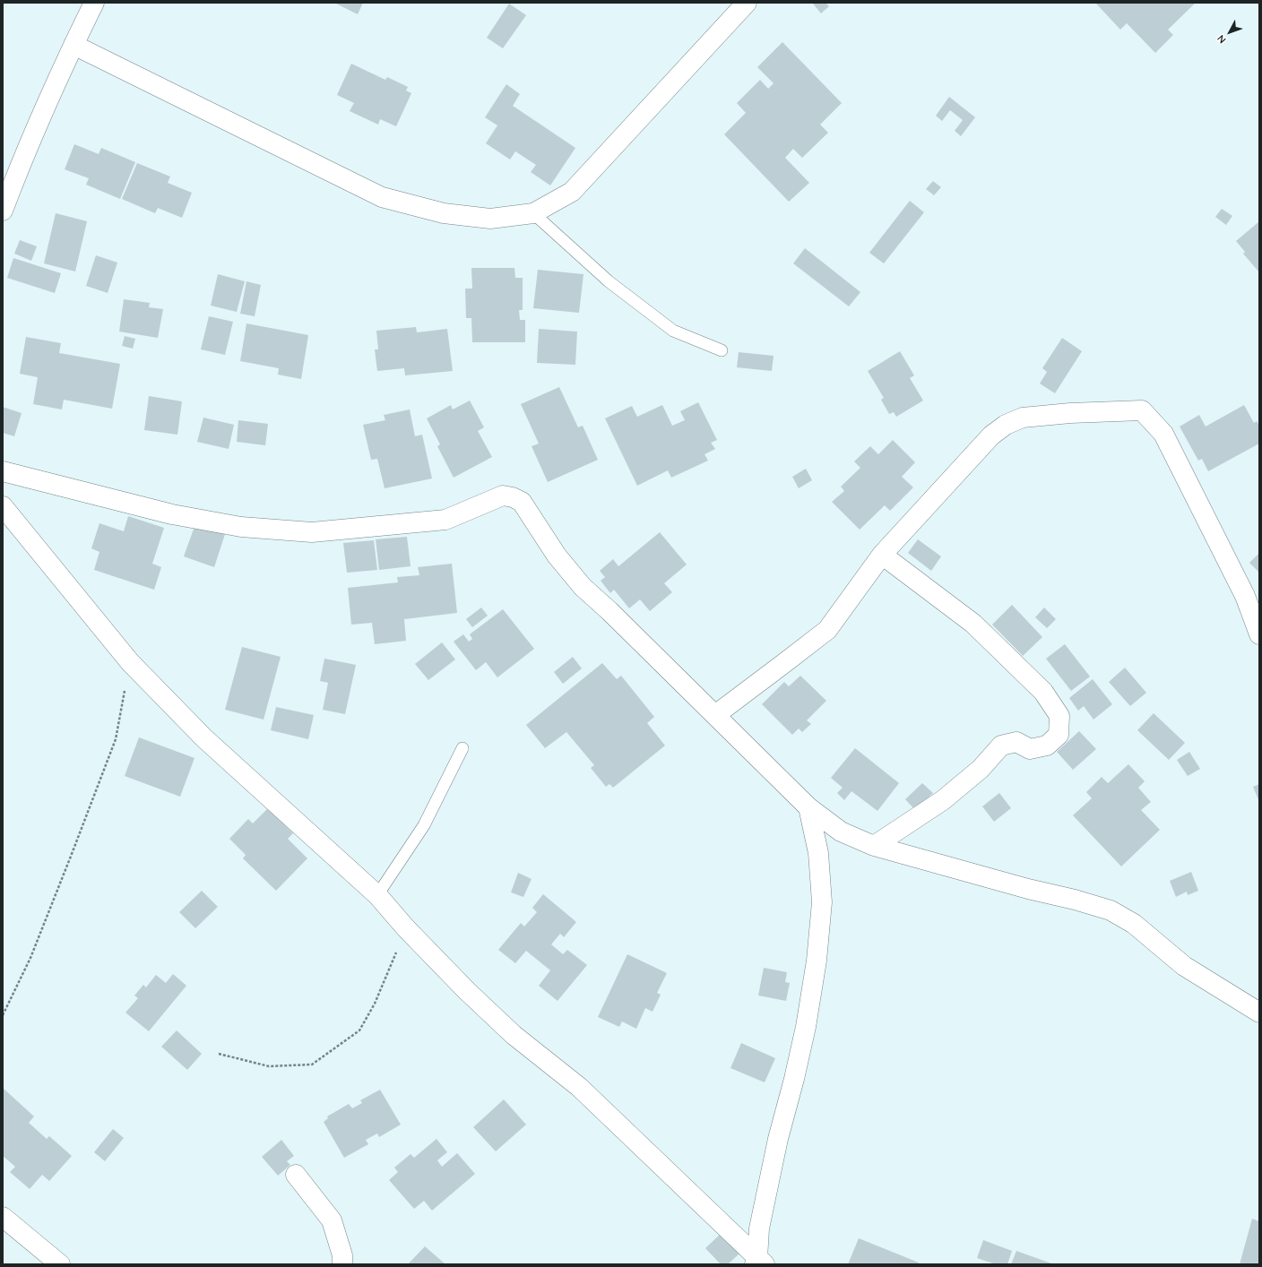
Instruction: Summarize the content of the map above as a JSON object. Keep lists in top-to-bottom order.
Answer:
{
  "north": "bottom left"
}
